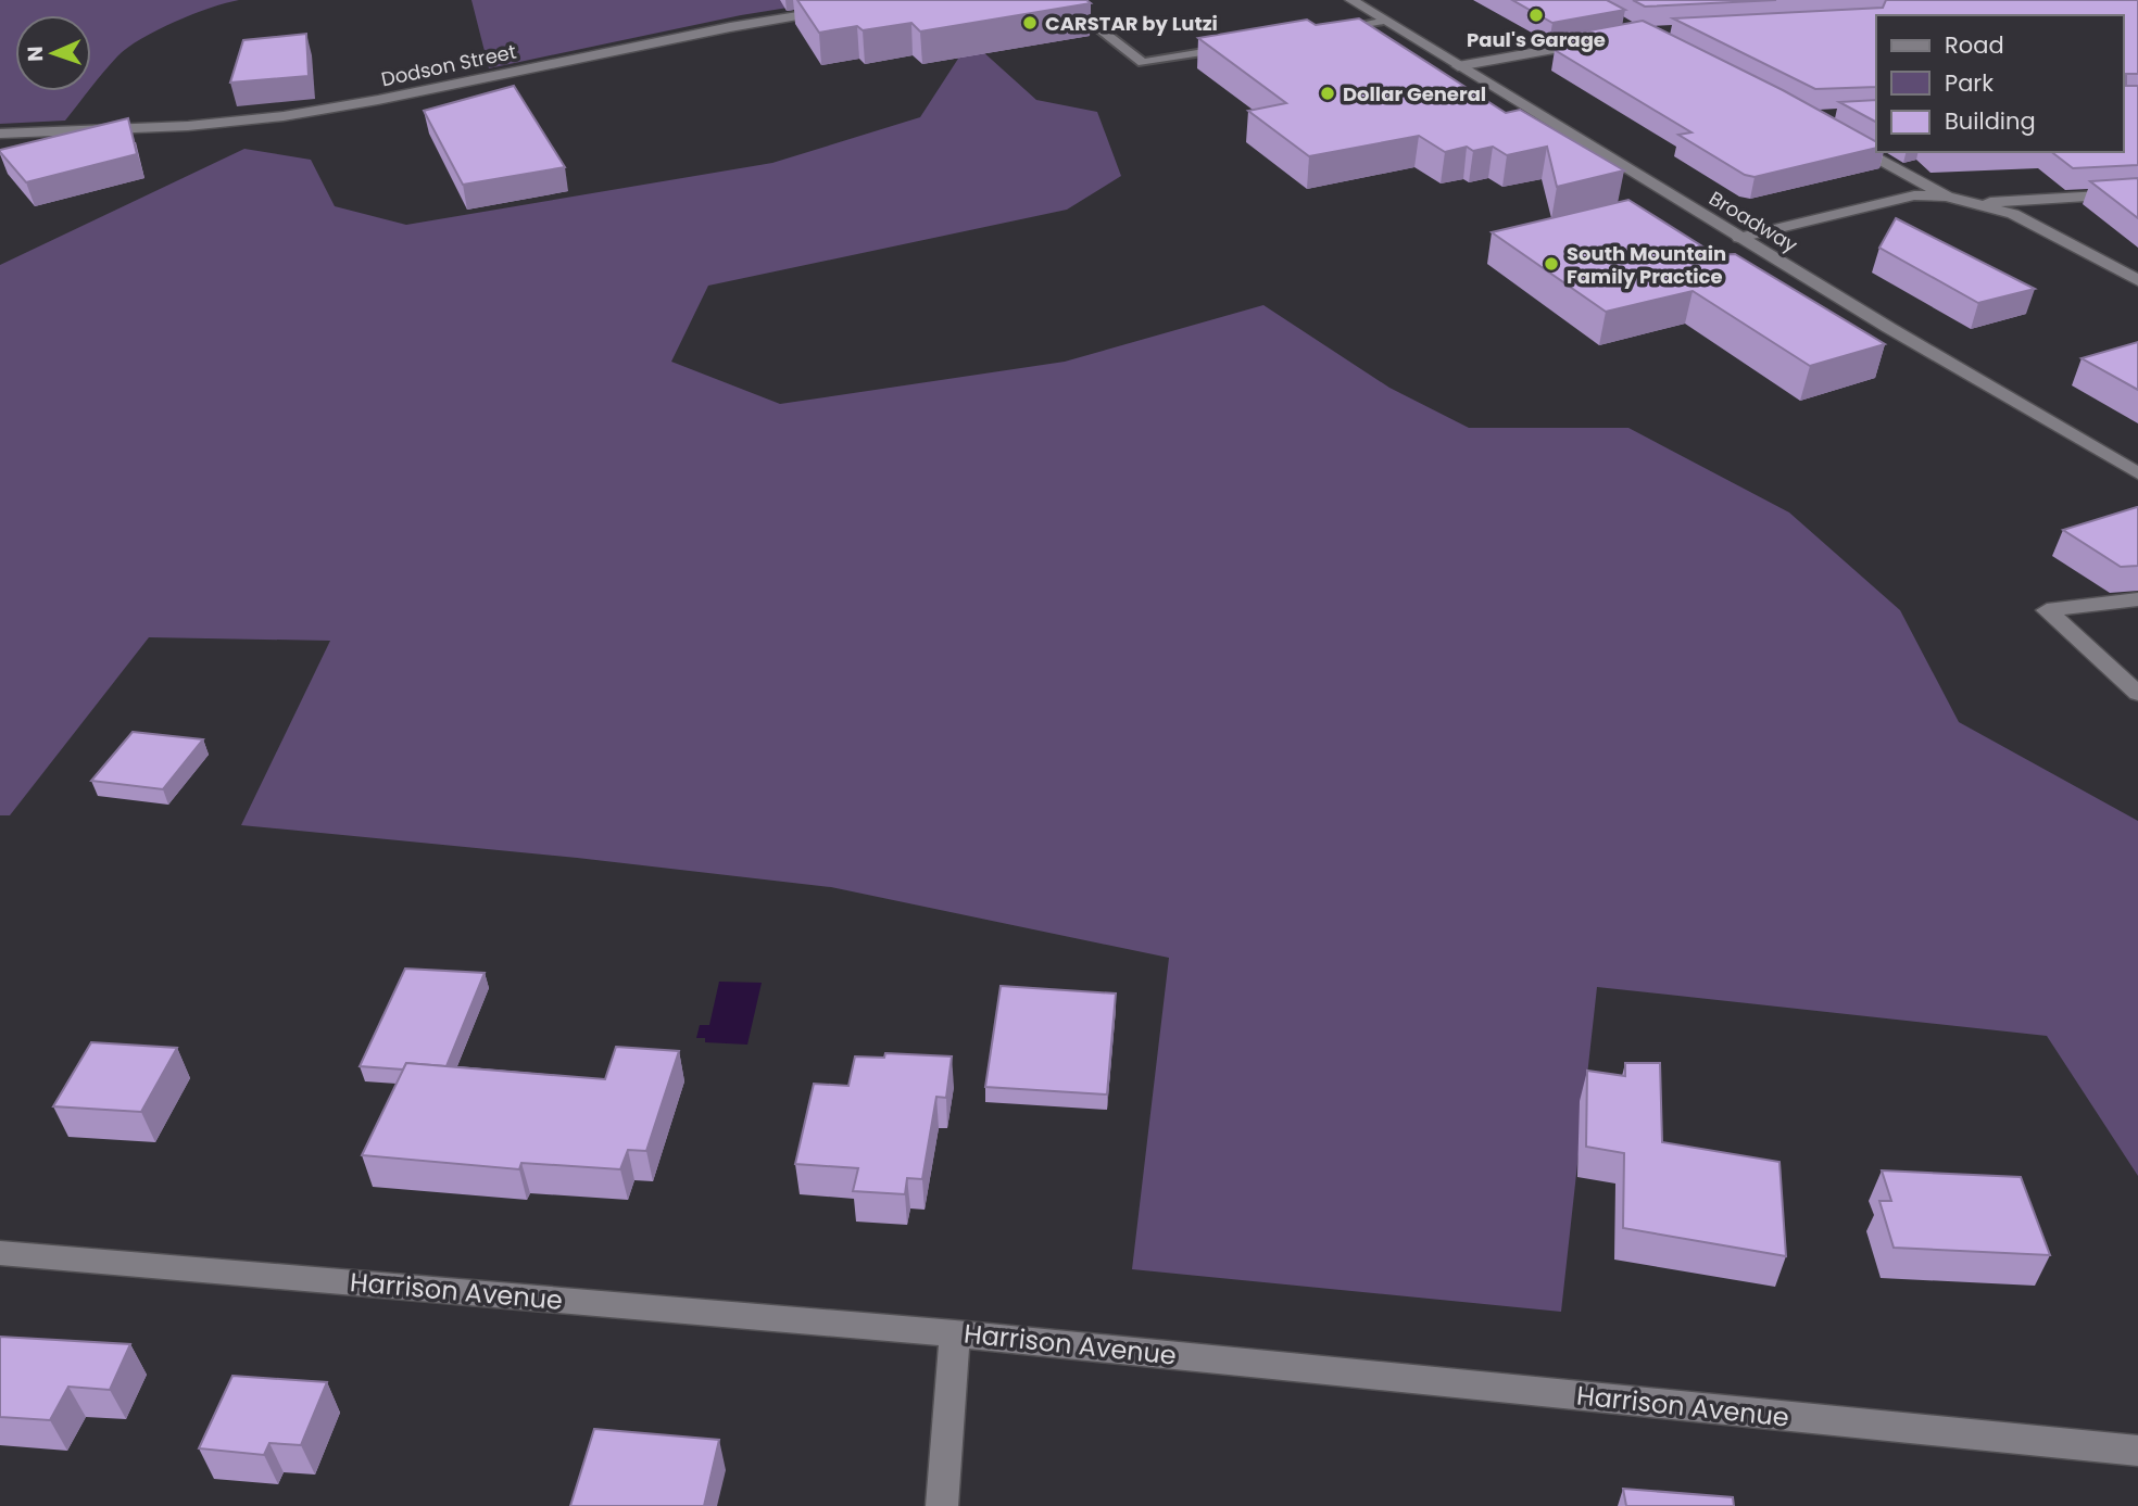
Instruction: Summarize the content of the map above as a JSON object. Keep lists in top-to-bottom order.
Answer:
{
  "streets": {
    "street": ["Dodson Street", "Broadway", "Harrison Avenue"]
  },
  "places": [
    "Paul's Garage",
    "CARSTAR by Lutzi",
    "Dollar General",
    "South Mountain Family Practice"
  ],
  "legend": ["Road", "Park", "Building"],
  "north": "left"
}
